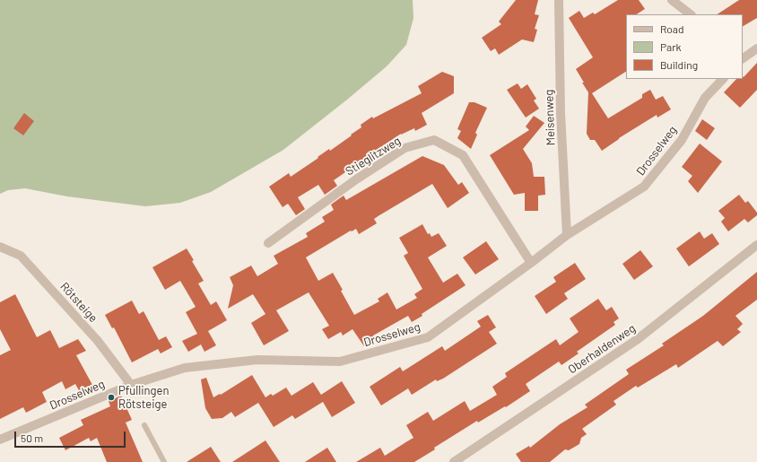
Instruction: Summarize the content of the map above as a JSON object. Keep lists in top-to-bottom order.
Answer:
{
  "streets": {
    "street": [
      "Meisenweg",
      "Drosselweg",
      "Stieglitzweg",
      "Rötsteige",
      "Oberhaldenweg"
    ]
  },
  "crossings": [
    ["Meisenweg", "Drosselweg"],
    ["Drosselweg", "Stieglitzweg"],
    ["Drosselweg", "Rötsteige"]
  ],
  "places": ["Pfullingen Rötsteige"],
  "legend": ["Road", "Park", "Building"],
  "scale_bar": "50 m"
}
